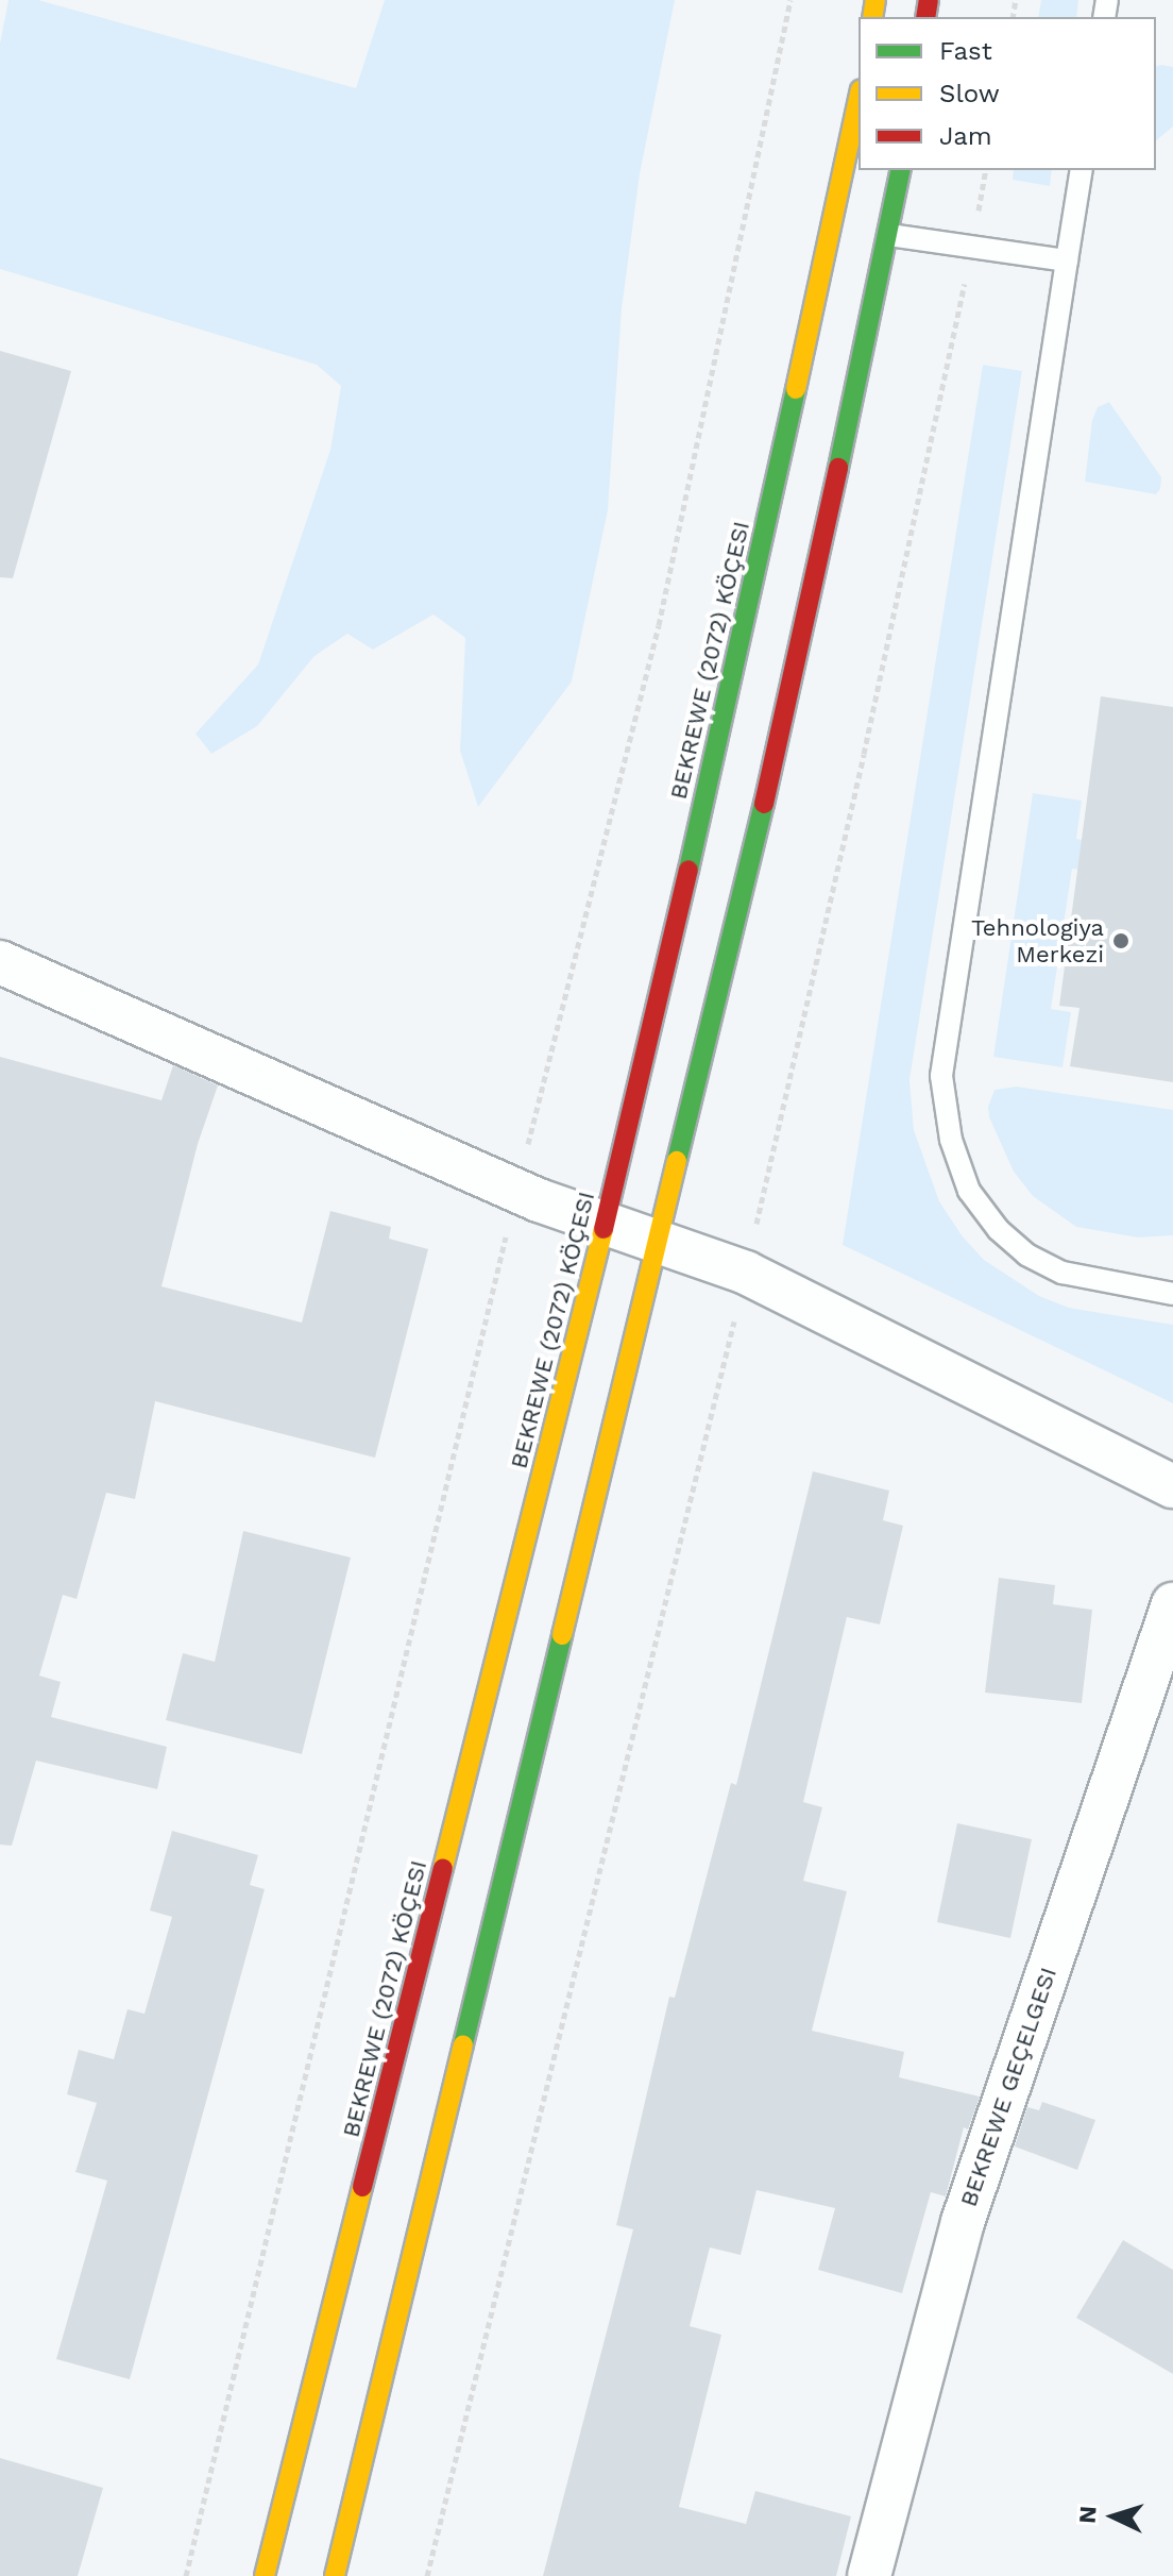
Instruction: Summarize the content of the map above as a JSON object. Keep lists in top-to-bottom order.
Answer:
{
  "streets": {
    "main road": ["BEKREWE (2072) KÖÇESI"],
    "street": ["BEKREWE GEÇELGESI"]
  },
  "places": ["Tehnologiya Merkezi"],
  "legend": ["Fast", "Slow", "Jam"],
  "north": "left"
}
